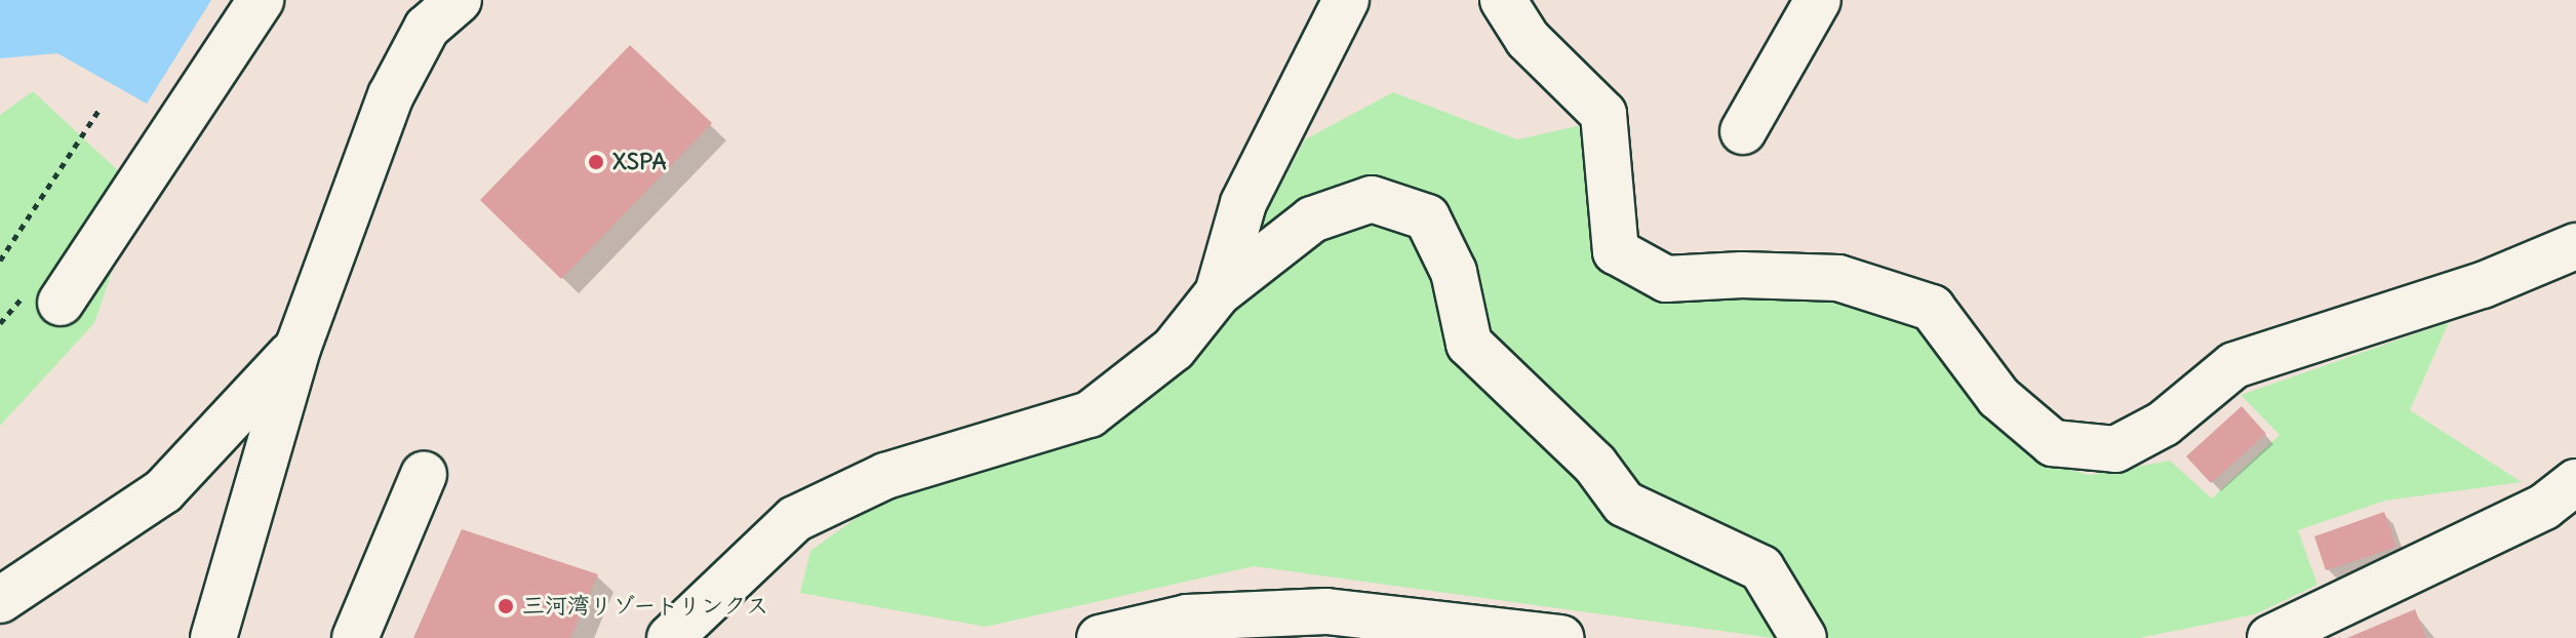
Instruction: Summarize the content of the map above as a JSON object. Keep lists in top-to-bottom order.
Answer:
{
  "places": ["XSPA", "三河湾リゾートリンクス"]
}
